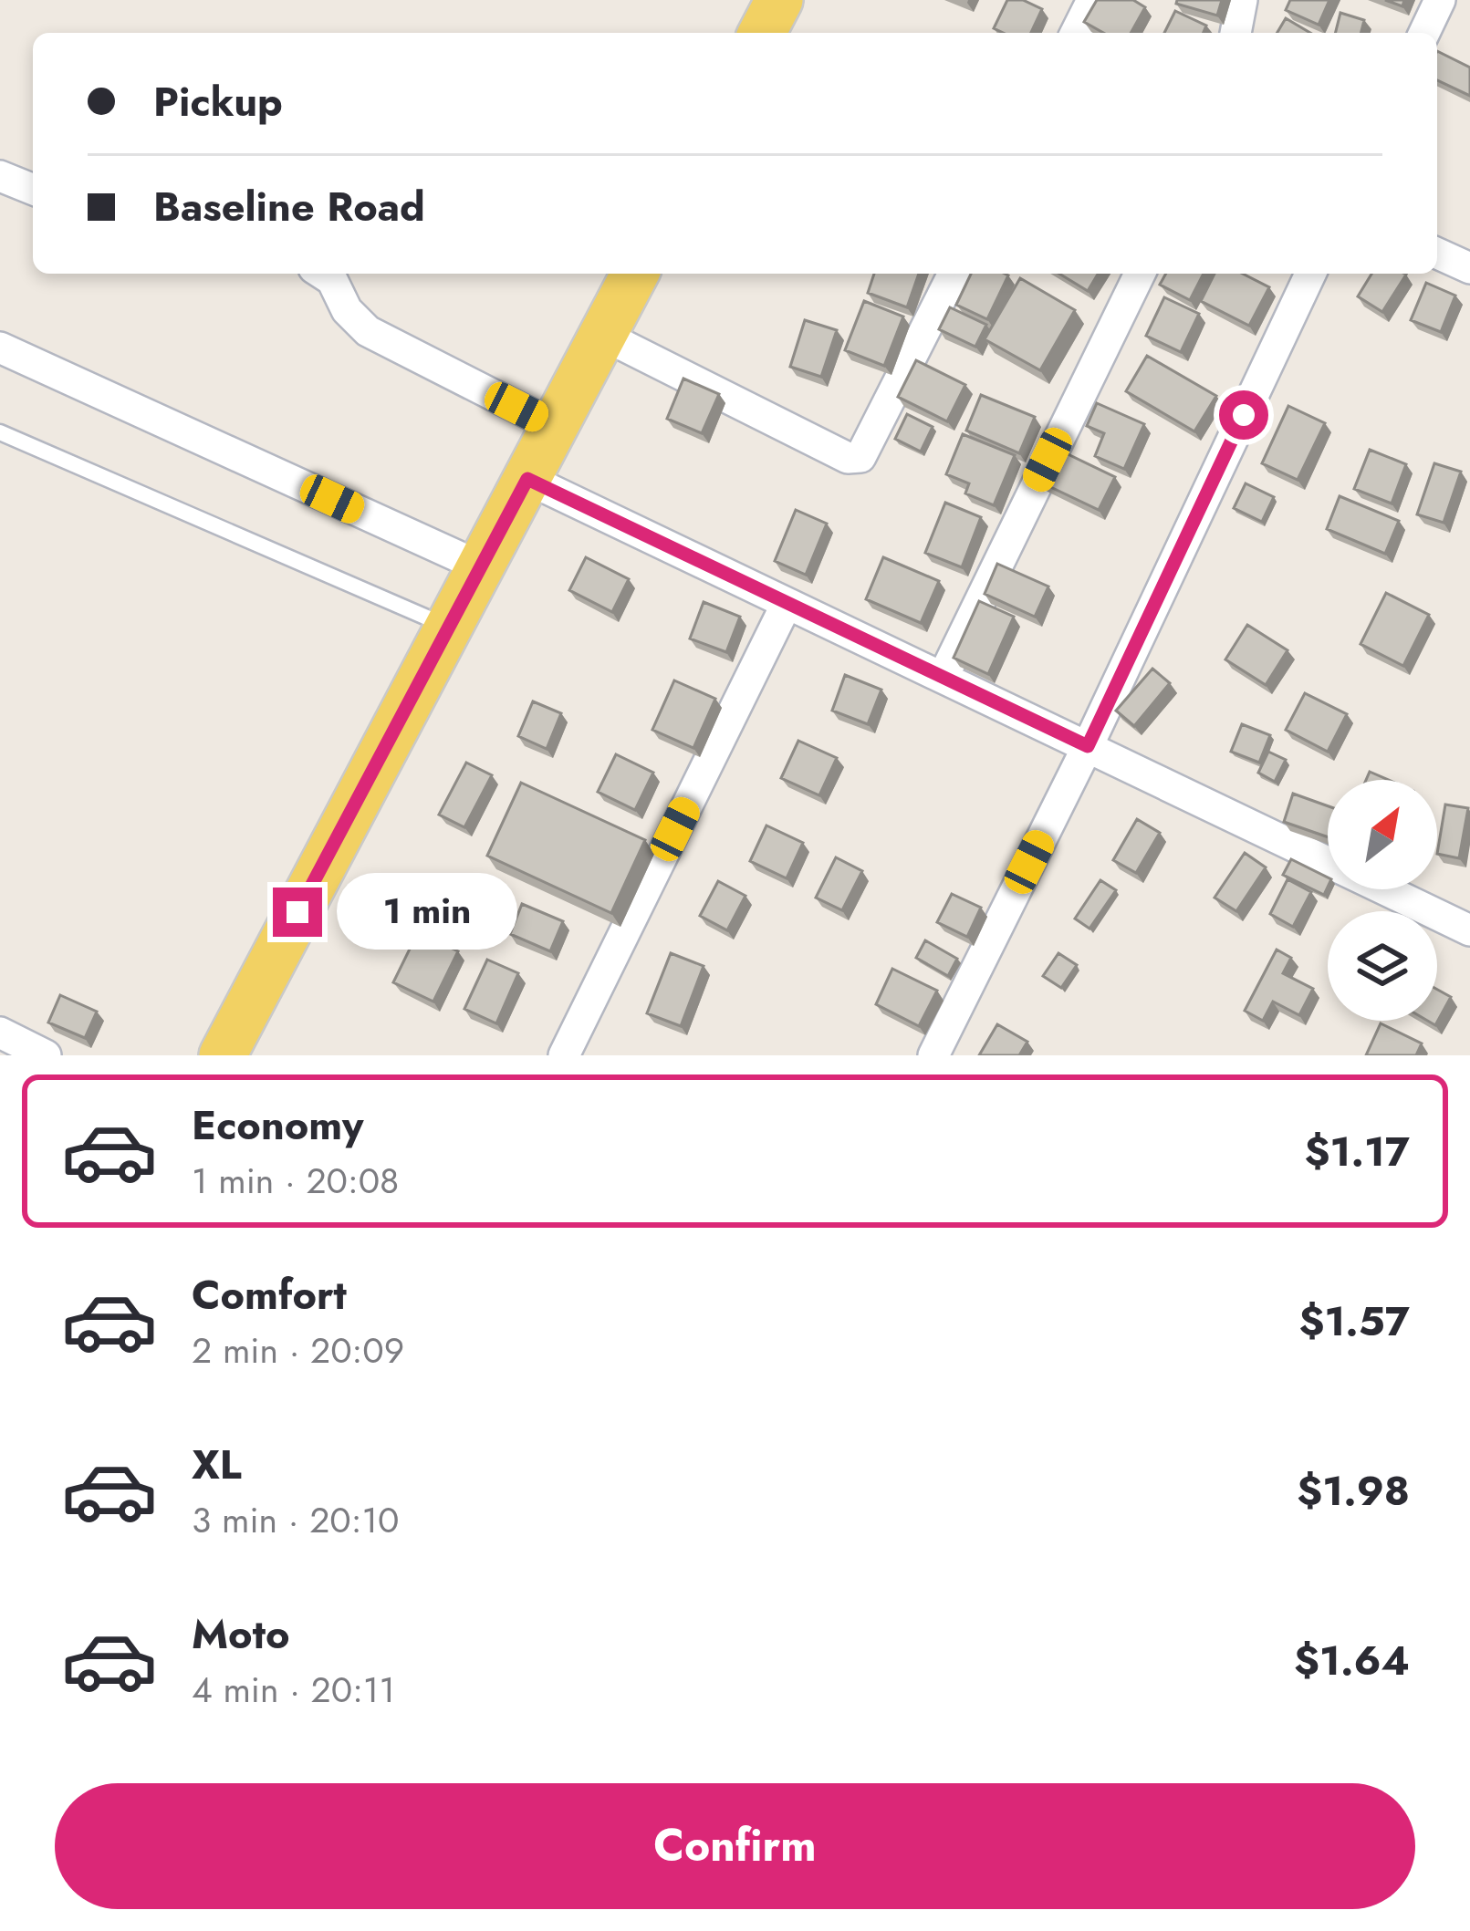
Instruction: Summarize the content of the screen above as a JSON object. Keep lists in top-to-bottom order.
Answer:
{
  "north": "top right",
  "page": {
    "banner": ["Pickup", "Baseline Road"],
    "bubble": "1 min",
    "list": [
      {
        "name": "Economy",
        "note": "1 min · 20:08",
        "value": "$1.17"
      },
      {
        "name": "Comfort",
        "note": "2 min · 20:09",
        "value": "$1.57"
      },
      {
        "name": "XL",
        "note": "3 min · 20:10",
        "value": "$1.98"
      },
      {
        "name": "Moto",
        "note": "4 min · 20:11",
        "value": "$1.64"
      }
    ],
    "buttons": "Confirm"
  }
}
